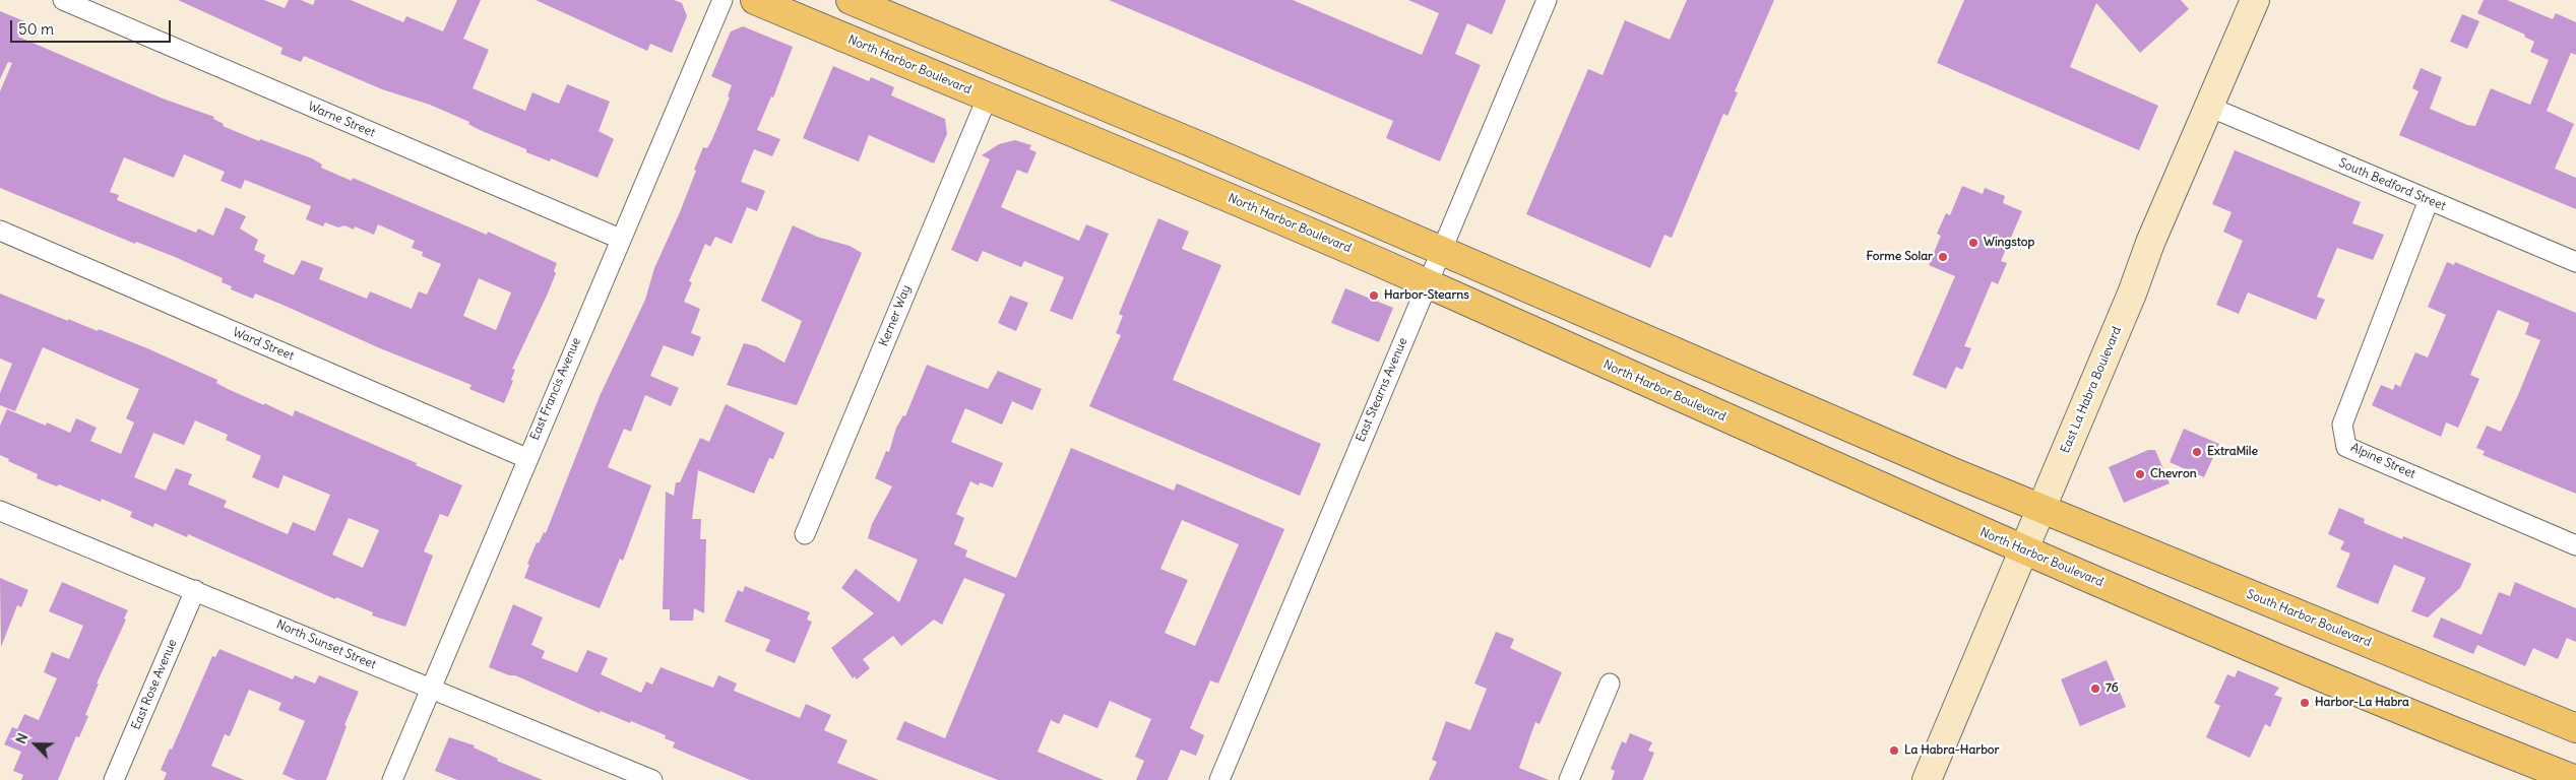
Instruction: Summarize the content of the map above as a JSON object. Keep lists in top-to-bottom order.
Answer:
{
  "streets": {
    "main road": ["North Harbor Boulevard", "East La Habra Boulevard", "South Harbor Boulevard"],
    "street": [
      "Warne Street",
      "South Bedford Street",
      "Kerner Way",
      "Ward Street",
      "East Francis Avenue",
      "East Stearns Avenue",
      "Alpine Street",
      "North Sunset Street",
      "East Rose Avenue"
    ]
  },
  "crossings": [
    ["North Harbor Boulevard", "Kerner Way"],
    ["North Harbor Boulevard", "East Stearns Avenue"],
    ["North Harbor Boulevard", "East La Habra Boulevard"],
    ["Warne Street", "East Francis Avenue"],
    ["South Bedford Street", "East La Habra Boulevard"],
    ["South Bedford Street", "Alpine Street"],
    ["Ward Street", "East Francis Avenue"],
    ["East Francis Avenue", "North Sunset Street"],
    ["East La Habra Boulevard", "South Harbor Boulevard"],
    ["North Sunset Street", "East Rose Avenue"]
  ],
  "places": [
    "Wingstop",
    "Forme Solar",
    "Harbor-Stearns",
    "ExtraMile",
    "Chevron",
    "76",
    "Harbor-La Habra",
    "La Habra-Harbor"
  ],
  "scale_bar": "50 m",
  "north": "top left"
}
